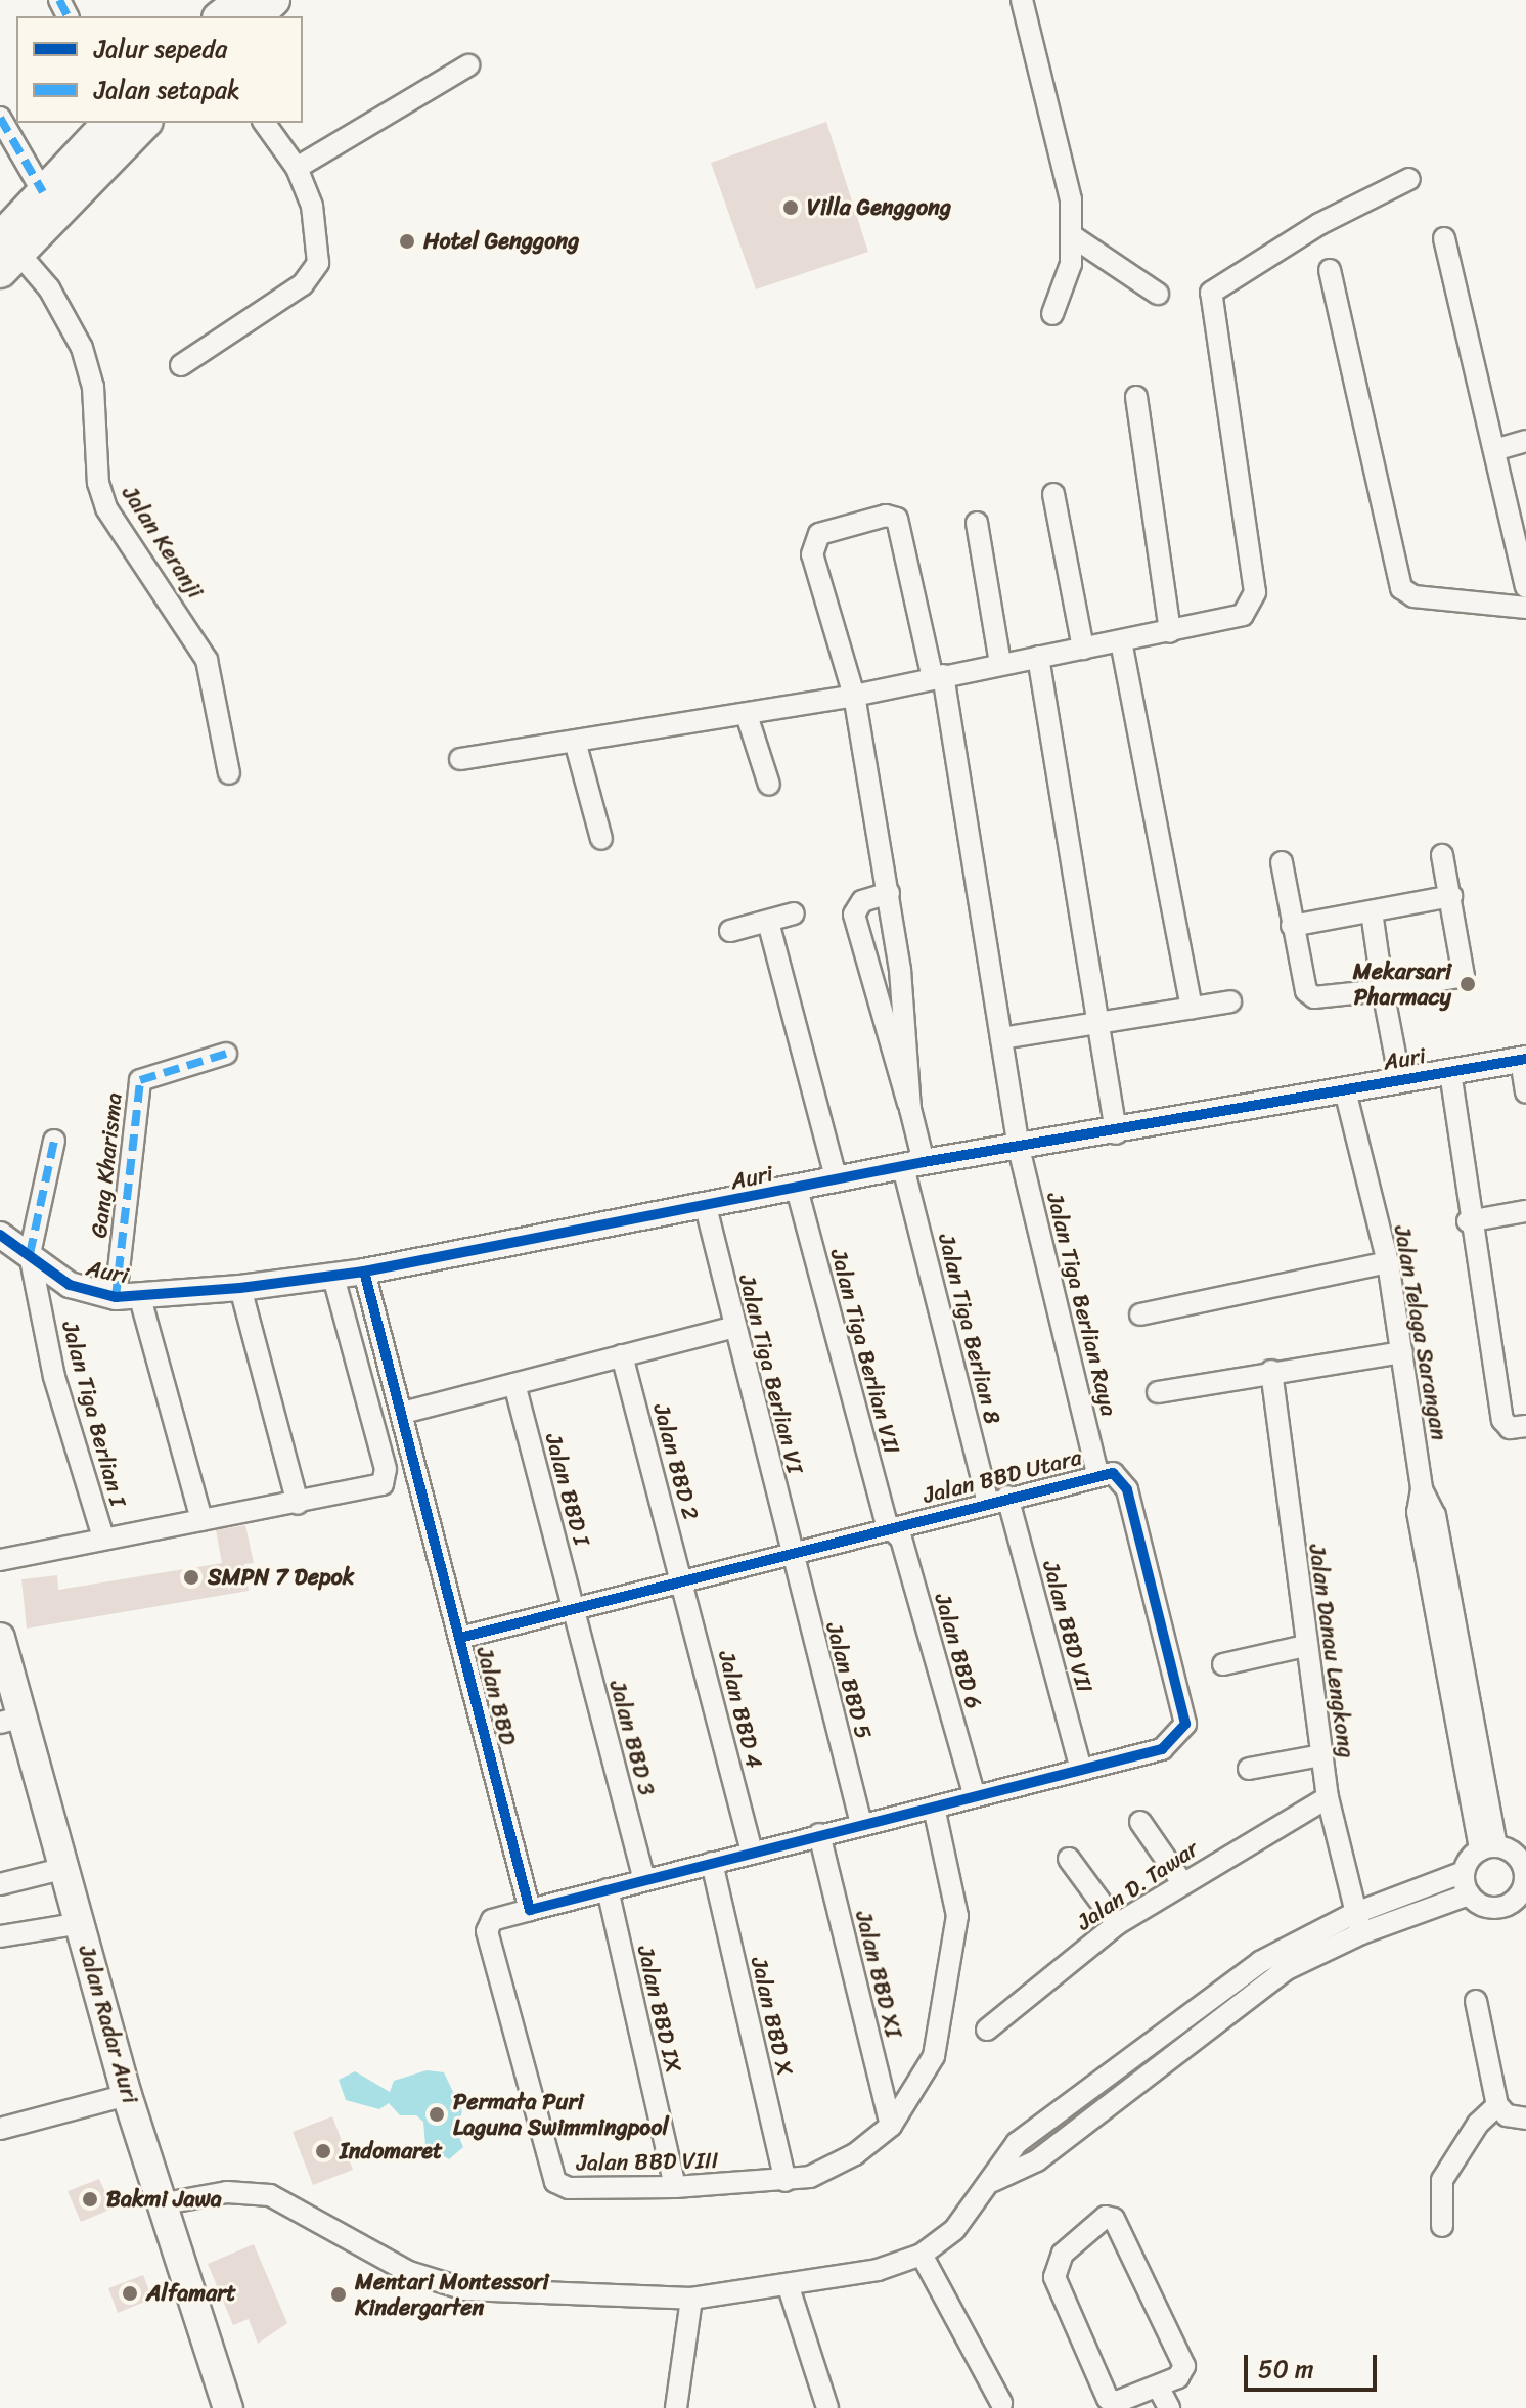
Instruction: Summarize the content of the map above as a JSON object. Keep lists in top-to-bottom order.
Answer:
{
  "streets": {
    "main road": ["Jalan Radar Auri"],
    "street": [
      "Jalan Keranji",
      "Auri",
      "Gang Kharisma",
      "Jalan Tiga Berlian Raya",
      "Jalan Tiga Berlian 8",
      "Jalan Telaga Sarangan",
      "Jalan Tiga Berlian VII",
      "Jalan Tiga Berlian VI",
      "Jalan Tiga Berlian I",
      "Jalan BBD 2",
      "Jalan BBD Utara",
      "Jalan BBD I",
      "Jalan BBD VII",
      "Jalan BBD 6",
      "Jalan Danau Lengkong",
      "Jalan BBD 5",
      "Jalan BBD",
      "Jalan BBD 4",
      "Jalan BBD 3",
      "Jalan D. Tawar",
      "Jalan BBD XI",
      "Jalan BBD IX",
      "Jalan BBD X",
      "Jalan BBD VIII"
    ]
  },
  "crossings": [
    ["Auri", "Gang Kharisma"],
    ["Auri", "Jalan Tiga Berlian Raya"],
    ["Auri", "Jalan Tiga Berlian 8"],
    ["Auri", "Jalan Telaga Sarangan"],
    ["Auri", "Jalan Tiga Berlian VII"],
    ["Auri", "Jalan Tiga Berlian VI"],
    ["Auri", "Jalan Tiga Berlian I"],
    ["Auri", "Jalan BBD"],
    ["Jalan Tiga Berlian Raya", "Jalan BBD Utara"],
    ["Jalan Tiga Berlian 8", "Jalan BBD Utara"],
    ["Jalan Tiga Berlian 8", "Jalan BBD VII"],
    ["Jalan Tiga Berlian VII", "Jalan BBD Utara"],
    ["Jalan Tiga Berlian VII", "Jalan BBD 6"],
    ["Jalan Tiga Berlian VI", "Jalan BBD Utara"],
    ["Jalan Tiga Berlian VI", "Jalan BBD 5"],
    ["Jalan BBD 2", "Jalan BBD Utara"],
    ["Jalan BBD 2", "Jalan BBD 4"],
    ["Jalan BBD Utara", "Jalan BBD I"],
    ["Jalan BBD Utara", "Jalan BBD VII"],
    ["Jalan BBD Utara", "Jalan BBD 6"],
    ["Jalan BBD Utara", "Jalan BBD 5"],
    ["Jalan BBD Utara", "Jalan BBD"],
    ["Jalan BBD Utara", "Jalan BBD 4"],
    ["Jalan BBD Utara", "Jalan BBD 3"],
    ["Jalan BBD Utara", "Jalan BBD XI"],
    ["Jalan BBD I", "Jalan BBD 3"],
    ["Jalan Danau Lengkong", "Jalan D. Tawar"],
    ["Jalan BBD", "Jalan BBD VIII"],
    ["Jalan BBD XI", "Jalan BBD VIII"],
    ["Jalan BBD IX", "Jalan BBD VIII"],
    ["Jalan BBD X", "Jalan BBD VIII"]
  ],
  "places": [
    "Villa Genggong",
    "Hotel Genggong",
    "Mekarsari Pharmacy",
    "SMPN 7 Depok",
    "Permata Puri Laguna Swimmingpool",
    "Indomaret",
    "Bakmi Jawa",
    "Alfamart",
    "Mentari Montessori Kindergarten"
  ],
  "legend": ["Jalur sepeda", "Jalan setapak"],
  "scale_bar": "50 m"
}
